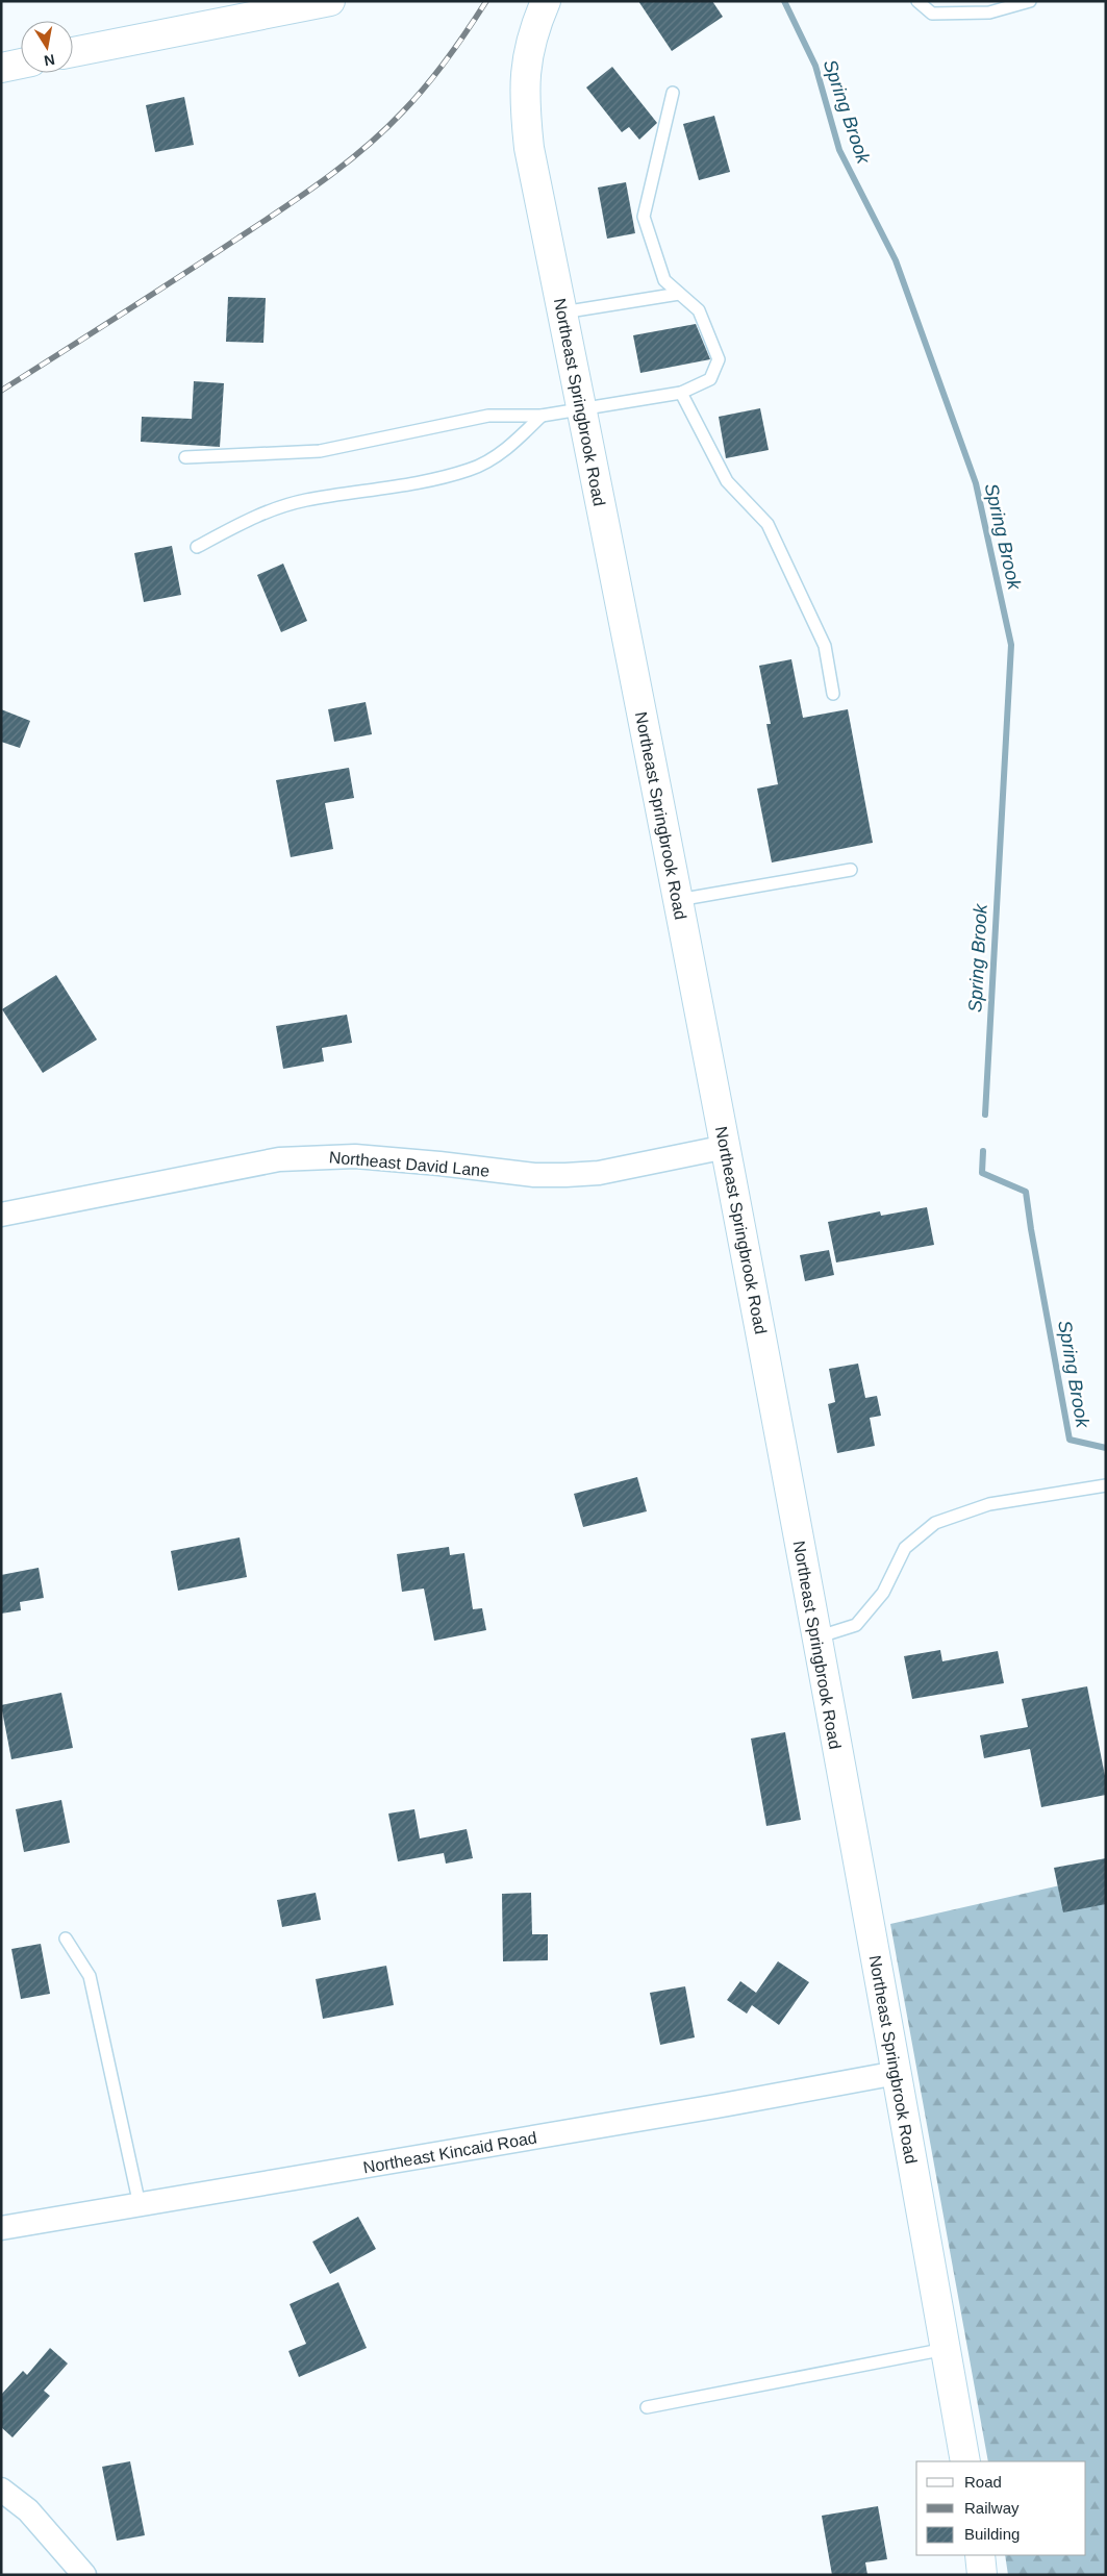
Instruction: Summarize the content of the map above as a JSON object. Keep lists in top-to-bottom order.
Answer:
{
  "streets": {
    "street": ["Northeast Springbrook Road", "Northeast David Lane", "Northeast Kincaid Road"]
  },
  "crossings": [
    ["Northeast Springbrook Road", "Northeast David Lane"],
    ["Northeast Springbrook Road", "Northeast Kincaid Road"]
  ],
  "water": ["Spring Brook"],
  "legend": ["Road", "Railway", "Building"],
  "north": "bottom"
}
